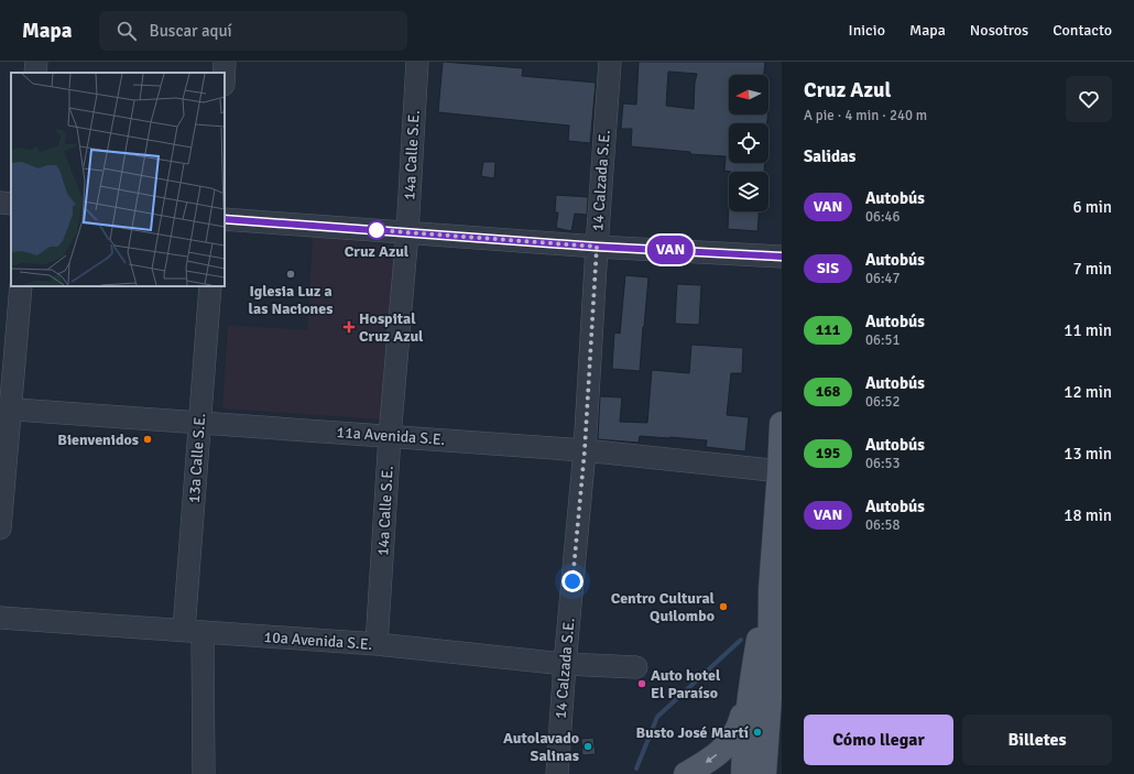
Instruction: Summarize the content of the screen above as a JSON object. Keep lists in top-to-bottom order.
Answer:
{
  "streets": {
    "street": [
      "14a Calle S.E.",
      "14 Calzada S.E.",
      "11a Avenida S.E.",
      "13a Calle S.E.",
      "10a Avenida S.E."
    ]
  },
  "crossings": [
    ["14a Calle S.E.", "11a Avenida S.E."],
    ["14a Calle S.E.", "10a Avenida S.E."],
    ["14 Calzada S.E.", "11a Avenida S.E."],
    ["14 Calzada S.E.", "10a Avenida S.E."],
    ["11a Avenida S.E.", "13a Calle S.E."],
    ["13a Calle S.E.", "10a Avenida S.E."]
  ],
  "places": {
    "other": [
      "Cruz Azul",
      "Iglesia Luz a las Naciones",
      "Bienvenidos",
      "Centro Cultural Quilombo",
      "Auto hotel El Paraíso",
      "Busto José Martí",
      "Autolavado Salinas"
    ],
    "health": ["Hospital Cruz Azul"]
  },
  "lines": ["bus line VAN"],
  "north": "left",
  "page": {
    "header": "Mapa",
    "search": "Buscar aquí",
    "nav": [
      "Inicio",
      "Mapa",
      "Nosotros",
      "Contacto"
    ],
    "on_map": "VAN",
    "heading": [
      ["Cruz Azul", "A pie · 4 min · 240 m"],
      "Salidas"
    ],
    "list": [
      {
        "mark": "VAN",
        "name": "Autobús",
        "note": "06:46",
        "value": "6 min"
      },
      {
        "mark": "SIS",
        "name": "Autobús",
        "note": "06:47",
        "value": "7 min"
      },
      {
        "mark": "111",
        "name": "Autobús",
        "note": "06:51",
        "value": "11 min"
      },
      {
        "mark": "168",
        "name": "Autobús",
        "note": "06:52",
        "value": "12 min"
      },
      {
        "mark": "195",
        "name": "Autobús",
        "note": "06:53",
        "value": "13 min"
      },
      {
        "mark": "VAN",
        "name": "Autobús",
        "note": "06:58",
        "value": "18 min"
      }
    ],
    "buttons": ["Cómo llegar", "Billetes"]
  }
}
